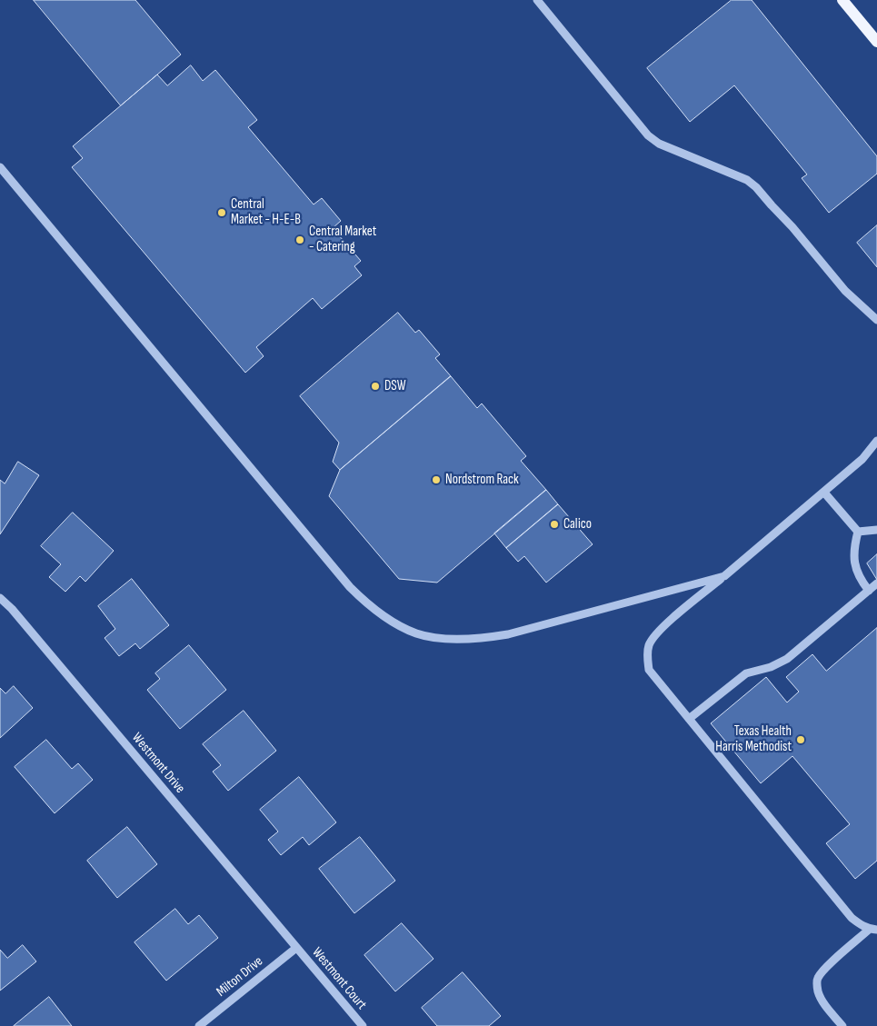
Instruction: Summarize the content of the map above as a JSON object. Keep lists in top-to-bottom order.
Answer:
{
  "streets": {
    "street": ["Westmont Drive", "Milton Drive", "Westmont Court"]
  },
  "crossings": [
    ["Westmont Drive", "Milton Drive"],
    ["Westmont Drive", "Westmont Court"],
    ["Milton Drive", "Westmont Court"]
  ],
  "places": [
    "Central Market - H-E-B",
    "Central Market - Catering",
    "DSW",
    "Nordstrom Rack",
    "Calico",
    "Texas Health Harris Methodist"
  ]
}
